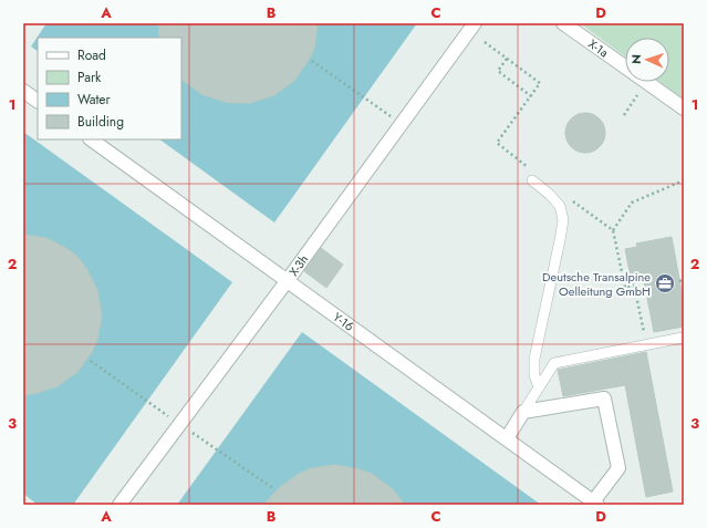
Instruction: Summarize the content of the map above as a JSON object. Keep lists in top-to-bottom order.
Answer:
{
  "streets": {
    "street": ["X-1a", "X-3h", "Y-16"]
  },
  "crossings": [
    ["X-3h", "Y-16"]
  ],
  "places": {
    "office": ["Deutsche Transalpine Oelleitung GmbH"]
  },
  "legend": [
    "Road",
    "Park",
    "Water",
    "Building"
  ],
  "north": "left",
  "grid": {
    "columns": [
      "A",
      "B",
      "C",
      "D"
    ],
    "rows": ["1", "2", "3"]
  }
}
